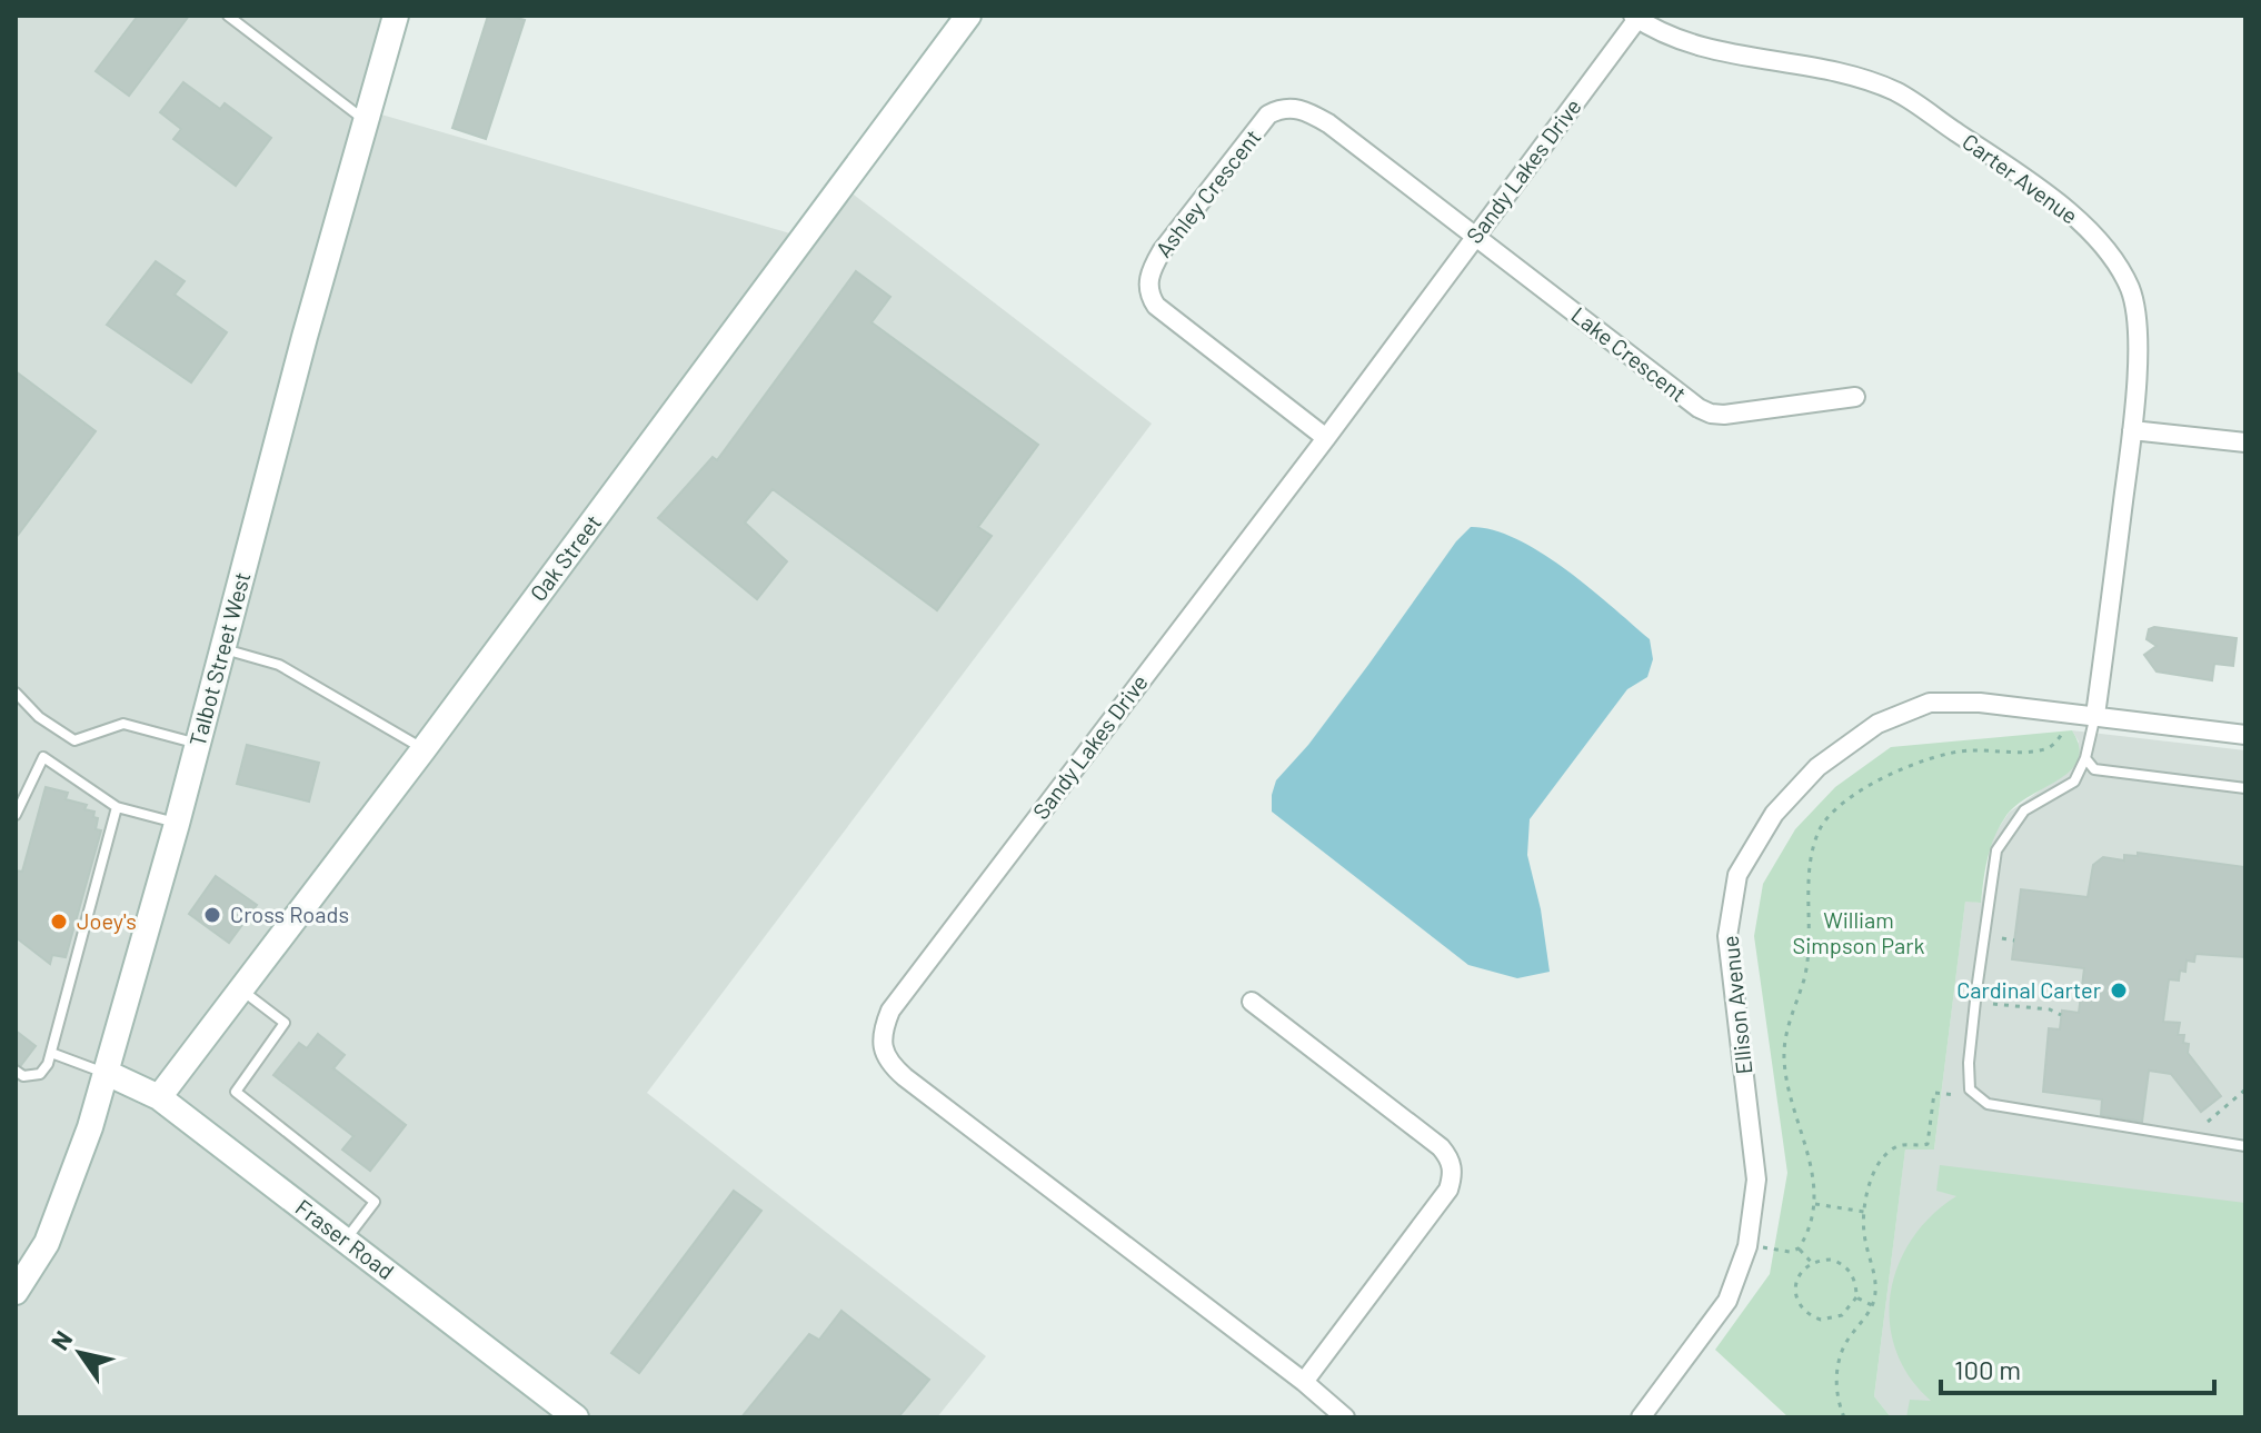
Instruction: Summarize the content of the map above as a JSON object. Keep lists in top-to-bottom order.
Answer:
{
  "streets": {
    "main road": ["Oak Street", "Talbot Street West", "Fraser Road"],
    "street": [
      "Sandy Lakes Drive",
      "Carter Avenue",
      "Ashley Crescent",
      "Lake Crescent",
      "Ellison Avenue"
    ]
  },
  "crossings": [
    ["Sandy Lakes Drive", "Carter Avenue"],
    ["Sandy Lakes Drive", "Ashley Crescent"],
    ["Sandy Lakes Drive", "Lake Crescent"],
    ["Carter Avenue", "Ellison Avenue"],
    ["Ashley Crescent", "Lake Crescent"],
    ["Oak Street", "Fraser Road"],
    ["Talbot Street West", "Fraser Road"]
  ],
  "parks": ["William Simpson Park"],
  "places": ["Cross Roads", "Joey's", "Cardinal Carter"],
  "scale_bar": "100 m",
  "north": "top left"
}
